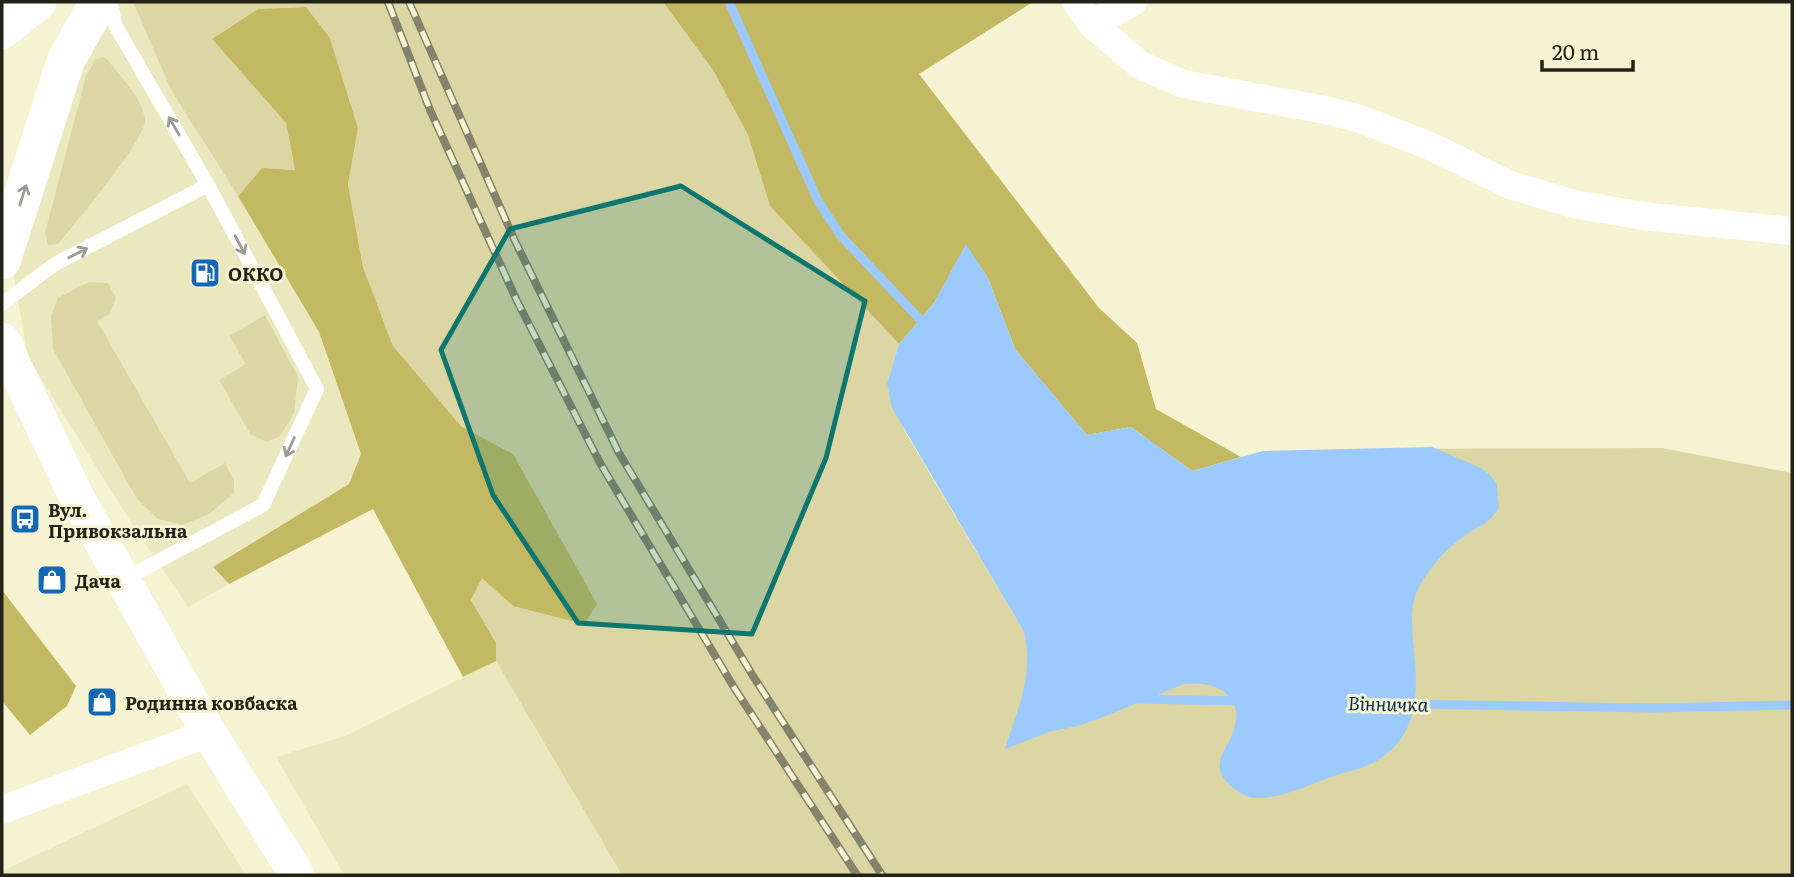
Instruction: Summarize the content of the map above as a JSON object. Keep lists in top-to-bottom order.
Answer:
{
  "water": ["Вінничка"],
  "places": {
    "fuel station": ["ОККО"],
    "bus stop": ["Вул. Привокзальна"],
    "shop": ["Дача", "Родинна ковбаска"]
  },
  "scale_bar": "20 m"
}
